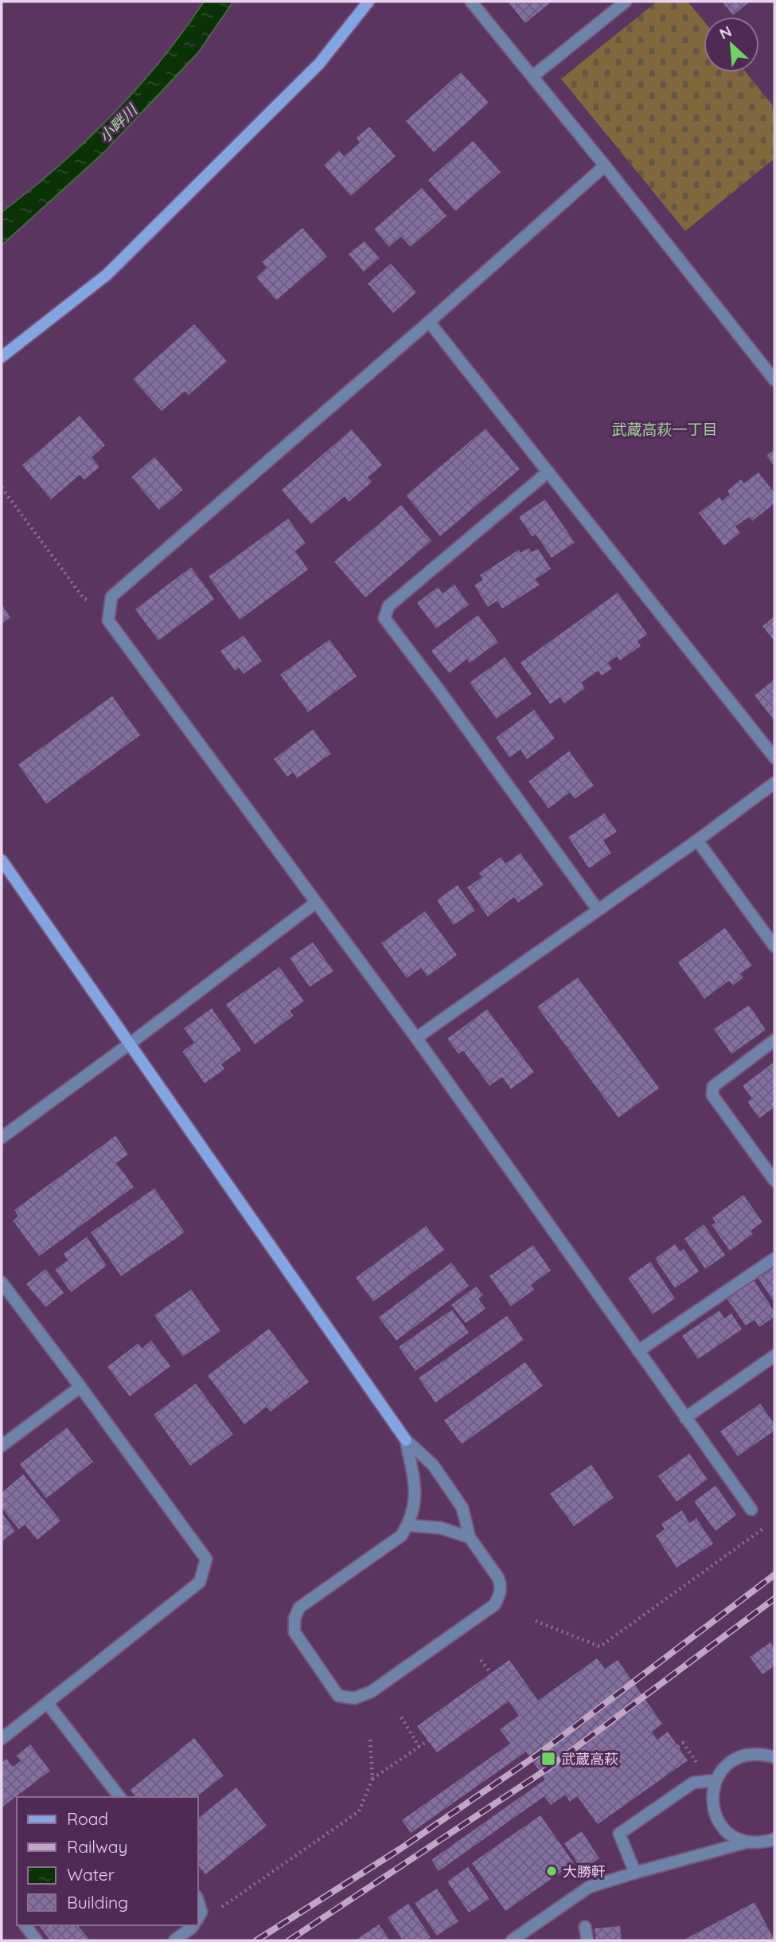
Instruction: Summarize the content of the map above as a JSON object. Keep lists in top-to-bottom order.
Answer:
{
  "districts": ["武蔵高萩一丁目"],
  "water": ["小畔川"],
  "places": {
    "transit": ["武蔵高萩"],
    "other": ["大勝軒"]
  },
  "legend": [
    "Road",
    "Railway",
    "Water",
    "Building"
  ],
  "north": "top left"
}
